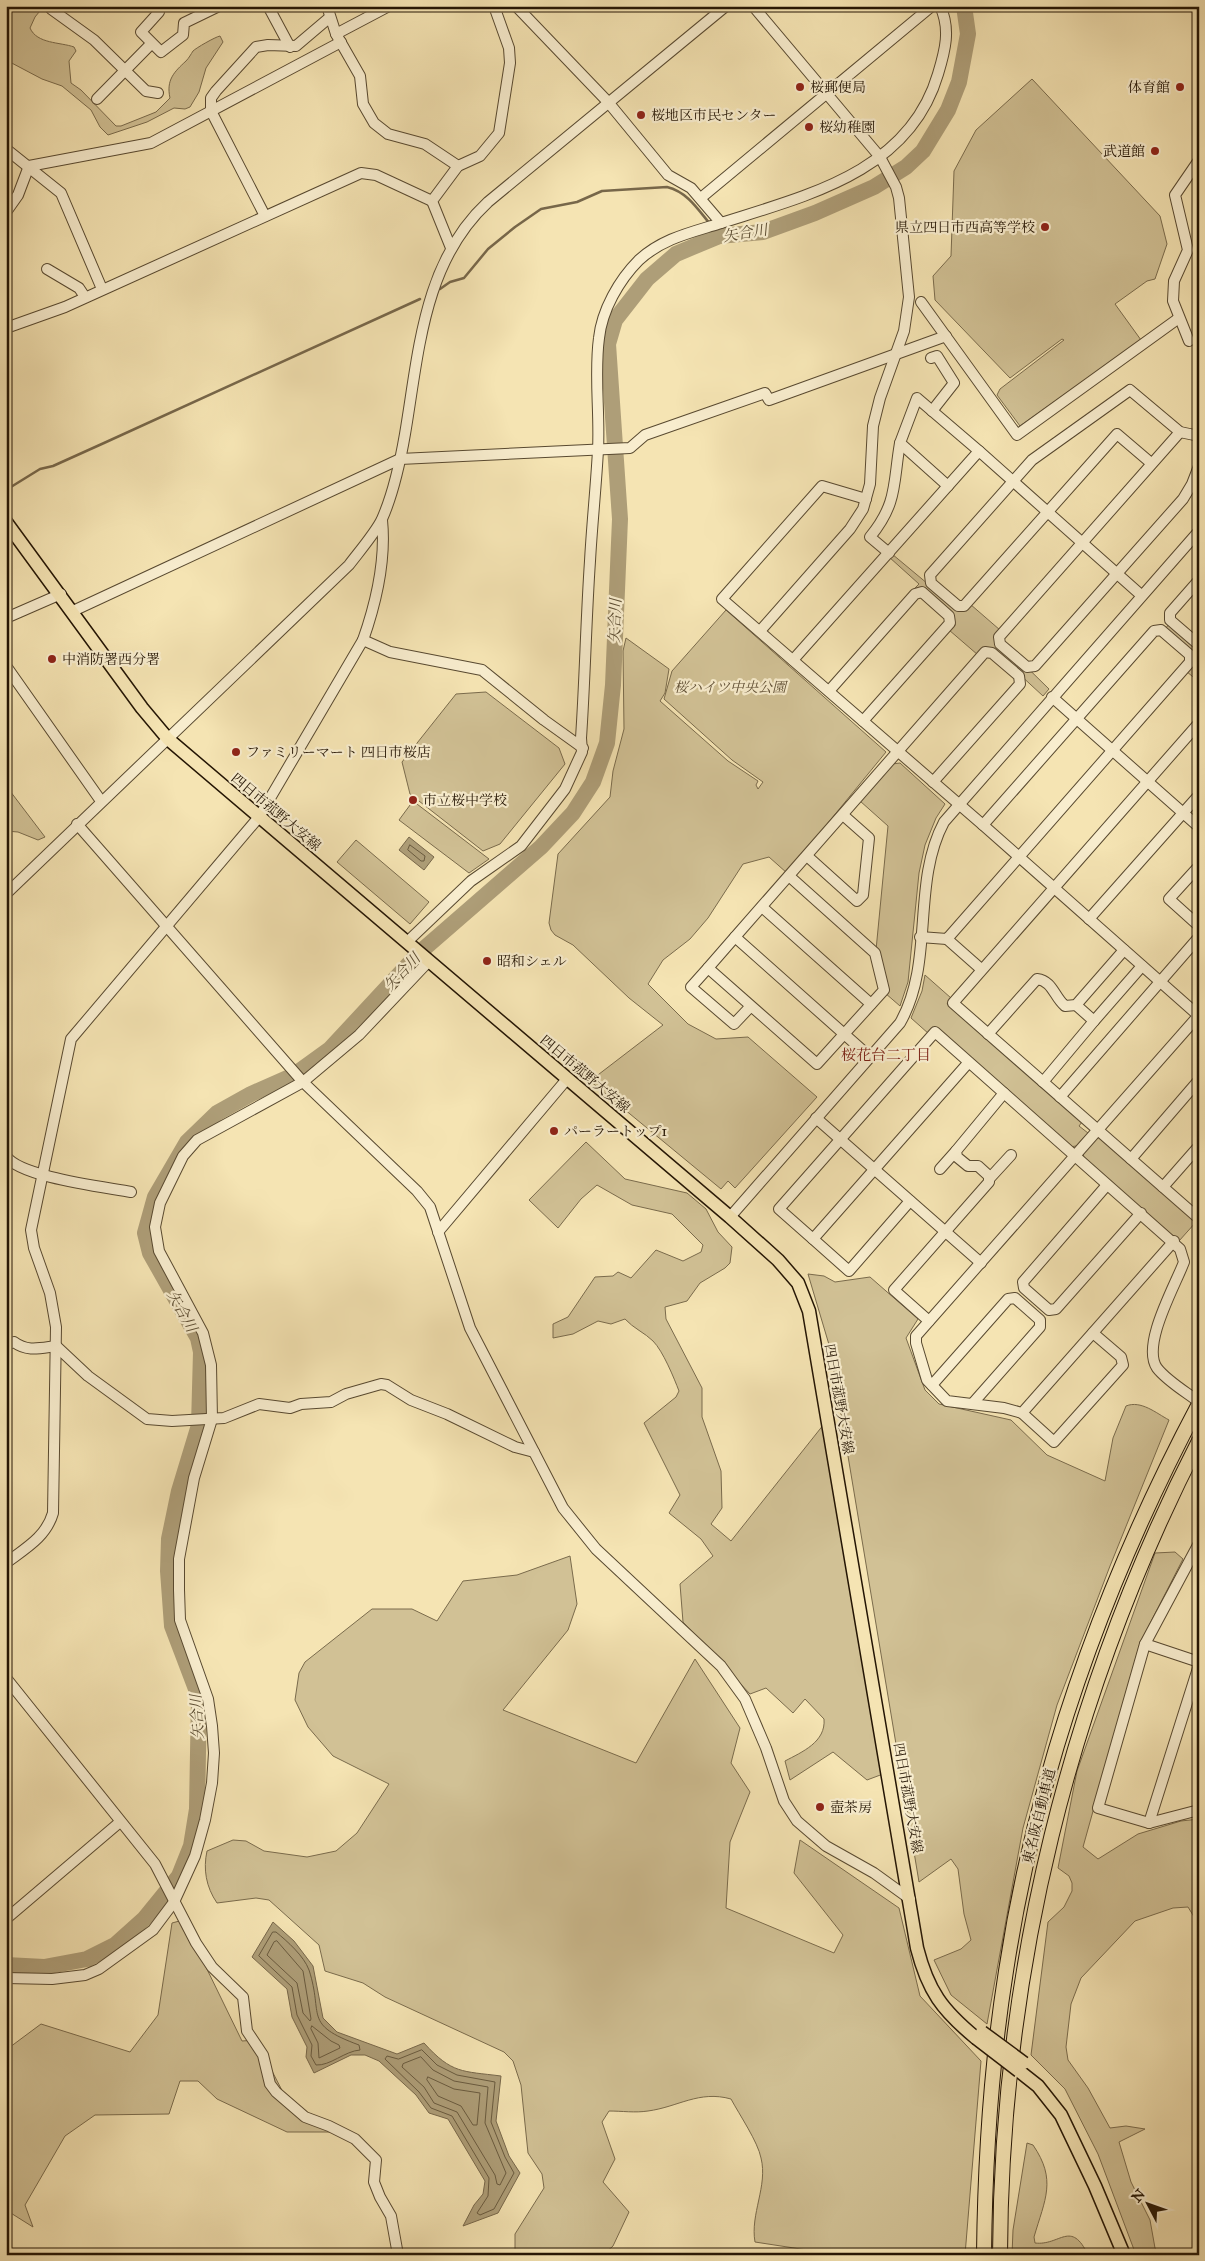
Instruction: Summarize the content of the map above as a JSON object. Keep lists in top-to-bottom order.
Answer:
{
  "streets": {
    "highway": ["東名阪自動車道"],
    "main road": ["四日市菰野大安線"]
  },
  "districts": ["桜花台二丁目"],
  "water": ["矢合川"],
  "parks": ["桜ハイツ中央公園"],
  "places": [
    "桜郵便局",
    "体育館",
    "桜地区市民センター",
    "桜幼稚園",
    "武道館",
    "県立四日市西高等学校",
    "中消防署西分署",
    "ファミリーマート 四日市桜店",
    "市立桜中学校",
    "昭和シェル",
    "パーラートップ1",
    "壺茶房"
  ],
  "north": "top left"
}
